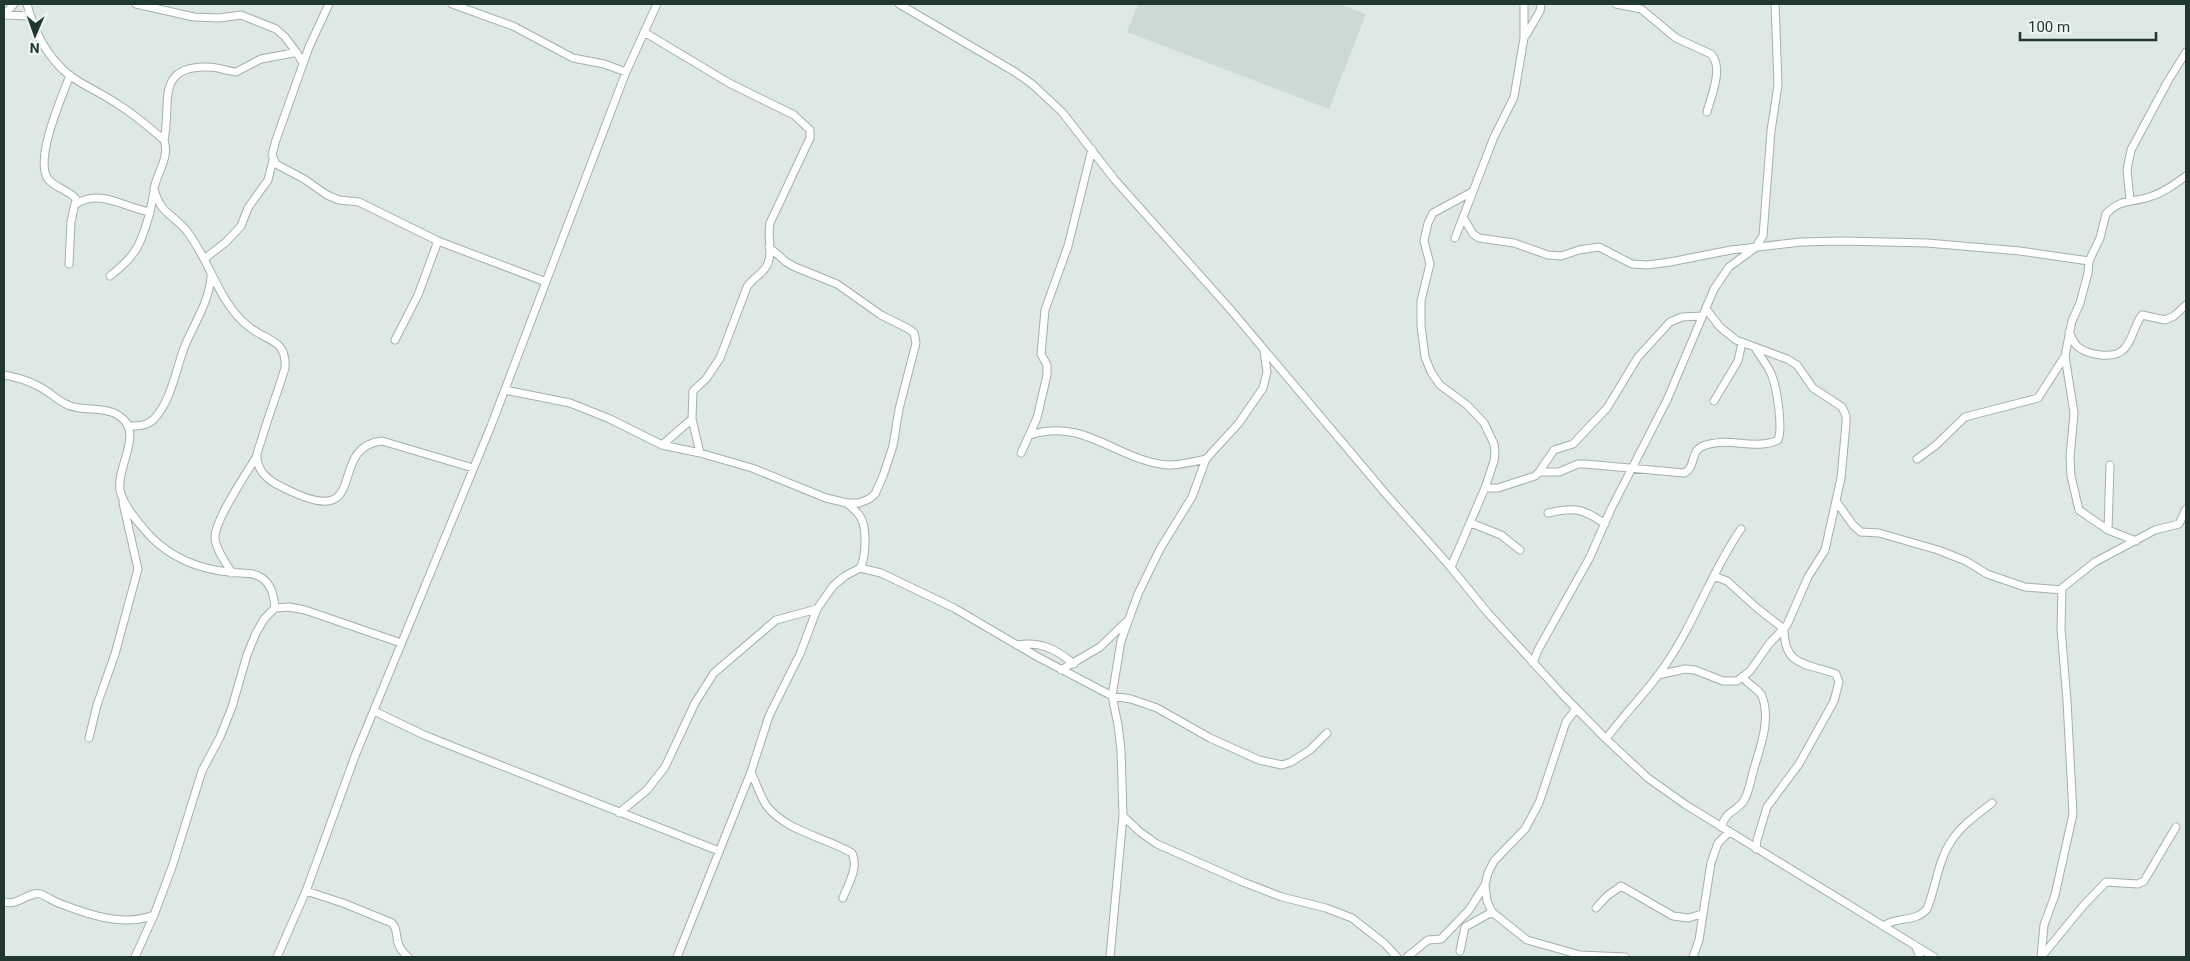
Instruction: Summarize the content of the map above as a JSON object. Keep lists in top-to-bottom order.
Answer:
{
  "scale_bar": "100 m",
  "north": "bottom"
}
